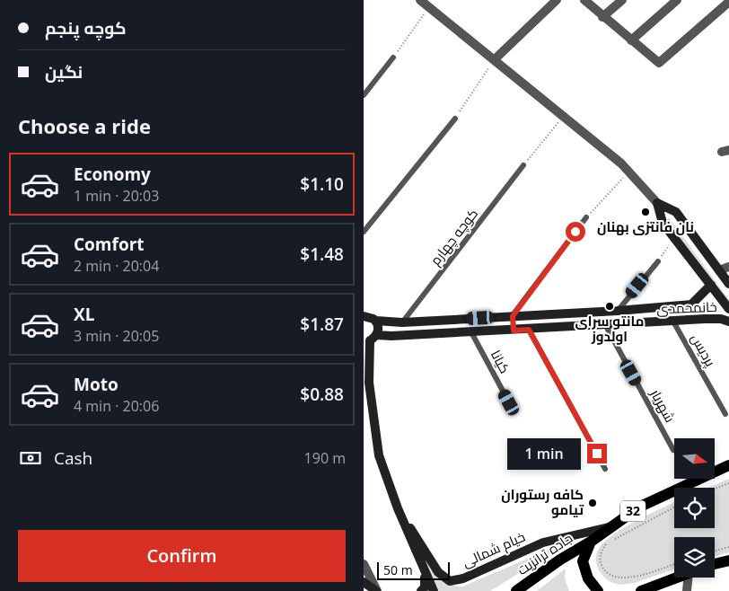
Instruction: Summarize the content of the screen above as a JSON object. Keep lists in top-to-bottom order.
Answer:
{
  "streets": {
    "main road": [
      "خانمحمدی",
      "32",
      "خیام شمالی",
      "جاده ترانزیت"
    ],
    "lane": [
      "کوچه چهارم",
      "پردیس",
      "کیانا",
      "شهریار"
    ]
  },
  "crossings": [
    ["کوچه چهارم", "خانمحمدی"],
    ["خانمحمدی", "پردیس"],
    ["خانمحمدی", "کیانا"],
    ["خانمحمدی", "شهریار"],
    ["32", "خیام شمالی"],
    ["32", "جاده ترانزیت"]
  ],
  "places": ["نان فانتزی بهنان", "مانتو سرای اولدوز", "کافه رستوران تیامو"],
  "scale_bar": "50 m",
  "north": "right",
  "page": {
    "banner": ["کوچه پنجم", "نگین"],
    "heading": "Choose a ride",
    "list": [
      {
        "name": "Economy",
        "note": "1 min · 20:03",
        "value": "$1.10"
      },
      {
        "name": "Comfort",
        "note": "2 min · 20:04",
        "value": "$1.48"
      },
      {
        "name": "XL",
        "note": "3 min · 20:05",
        "value": "$1.87"
      },
      {
        "name": "Moto",
        "note": "4 min · 20:06",
        "value": "$0.88"
      }
    ],
    "pay": ["Cash", "190 m"],
    "bubble": "1 min",
    "buttons": "Confirm",
    "scale": "50 m"
  }
}
